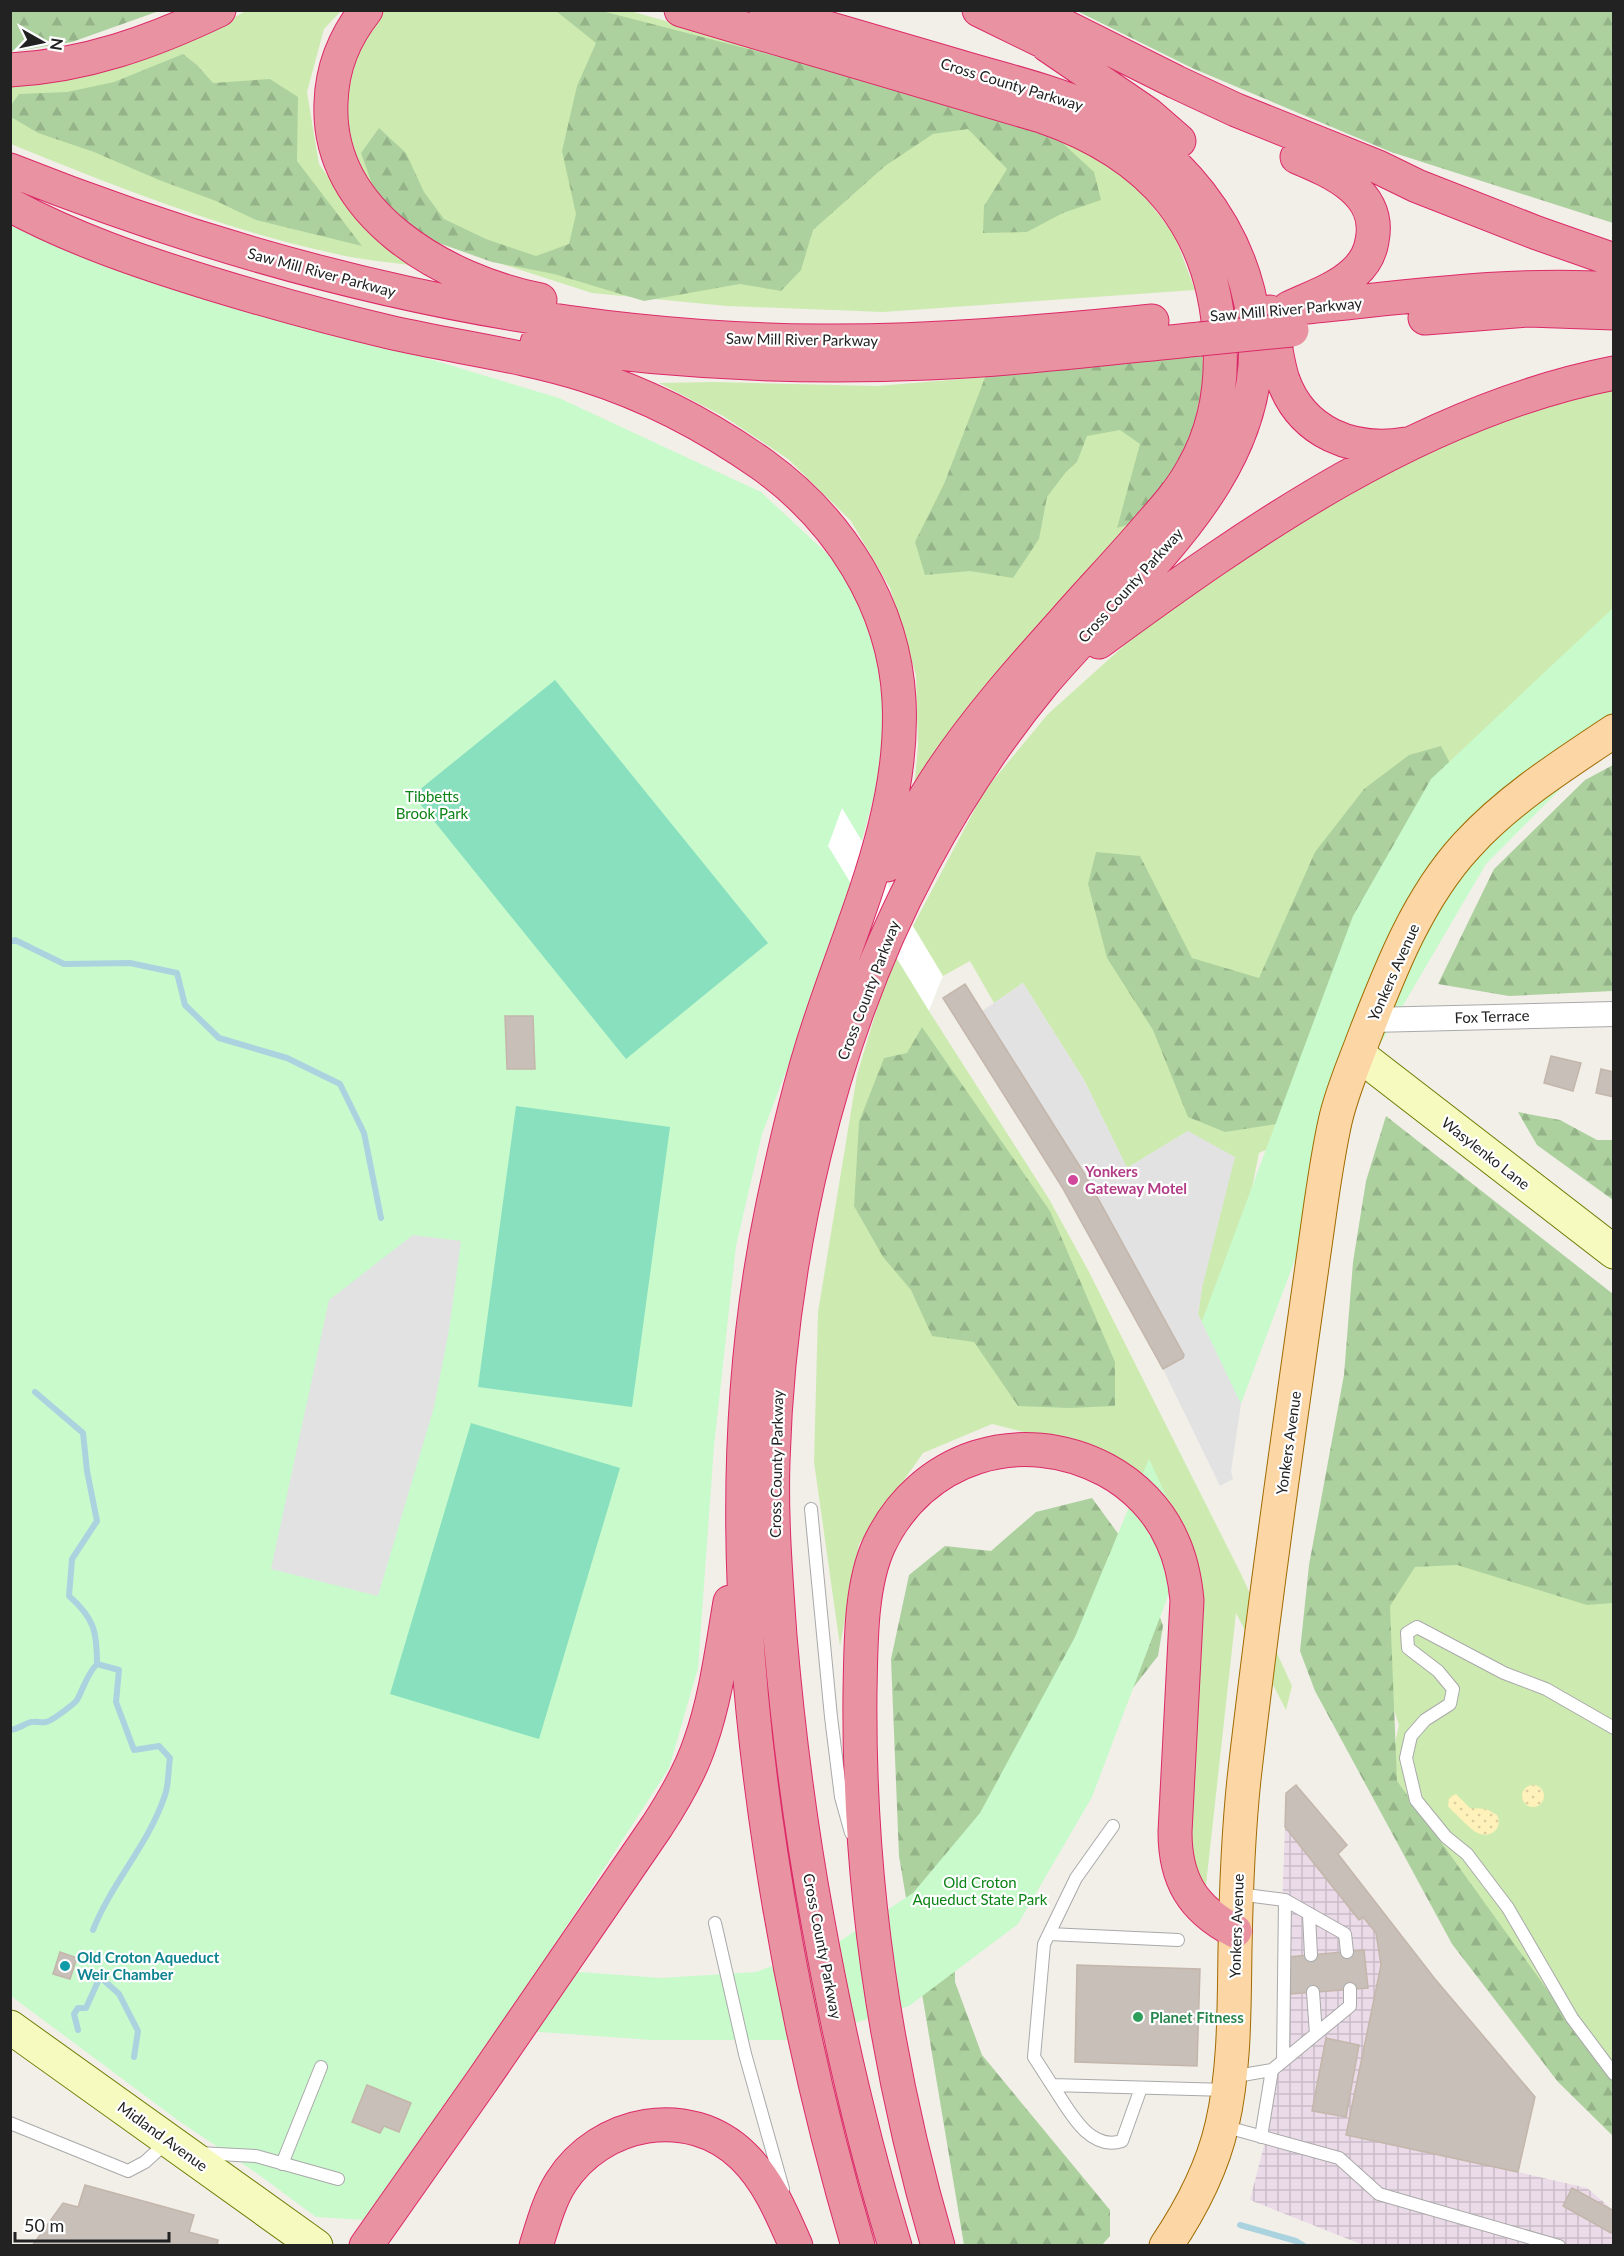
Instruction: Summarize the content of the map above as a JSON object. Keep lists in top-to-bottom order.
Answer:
{
  "streets": {
    "highway": ["Cross County Parkway", "Saw Mill River Parkway"],
    "main road": ["Yonkers Avenue"],
    "street": ["Fox Terrace", "Wasylenko Lane", "Midland Avenue"]
  },
  "crossings": [
    ["Yonkers Avenue", "Fox Terrace"],
    ["Yonkers Avenue", "Wasylenko Lane"]
  ],
  "parks": ["Tibbetts Brook Park", "Old Croton Aqueduct State Park"],
  "places": ["Yonkers Gateway Motel", "Old Croton Aqueduct Weir Chamber", "Planet Fitness"],
  "scale_bar": "50 m",
  "north": "right"
}
